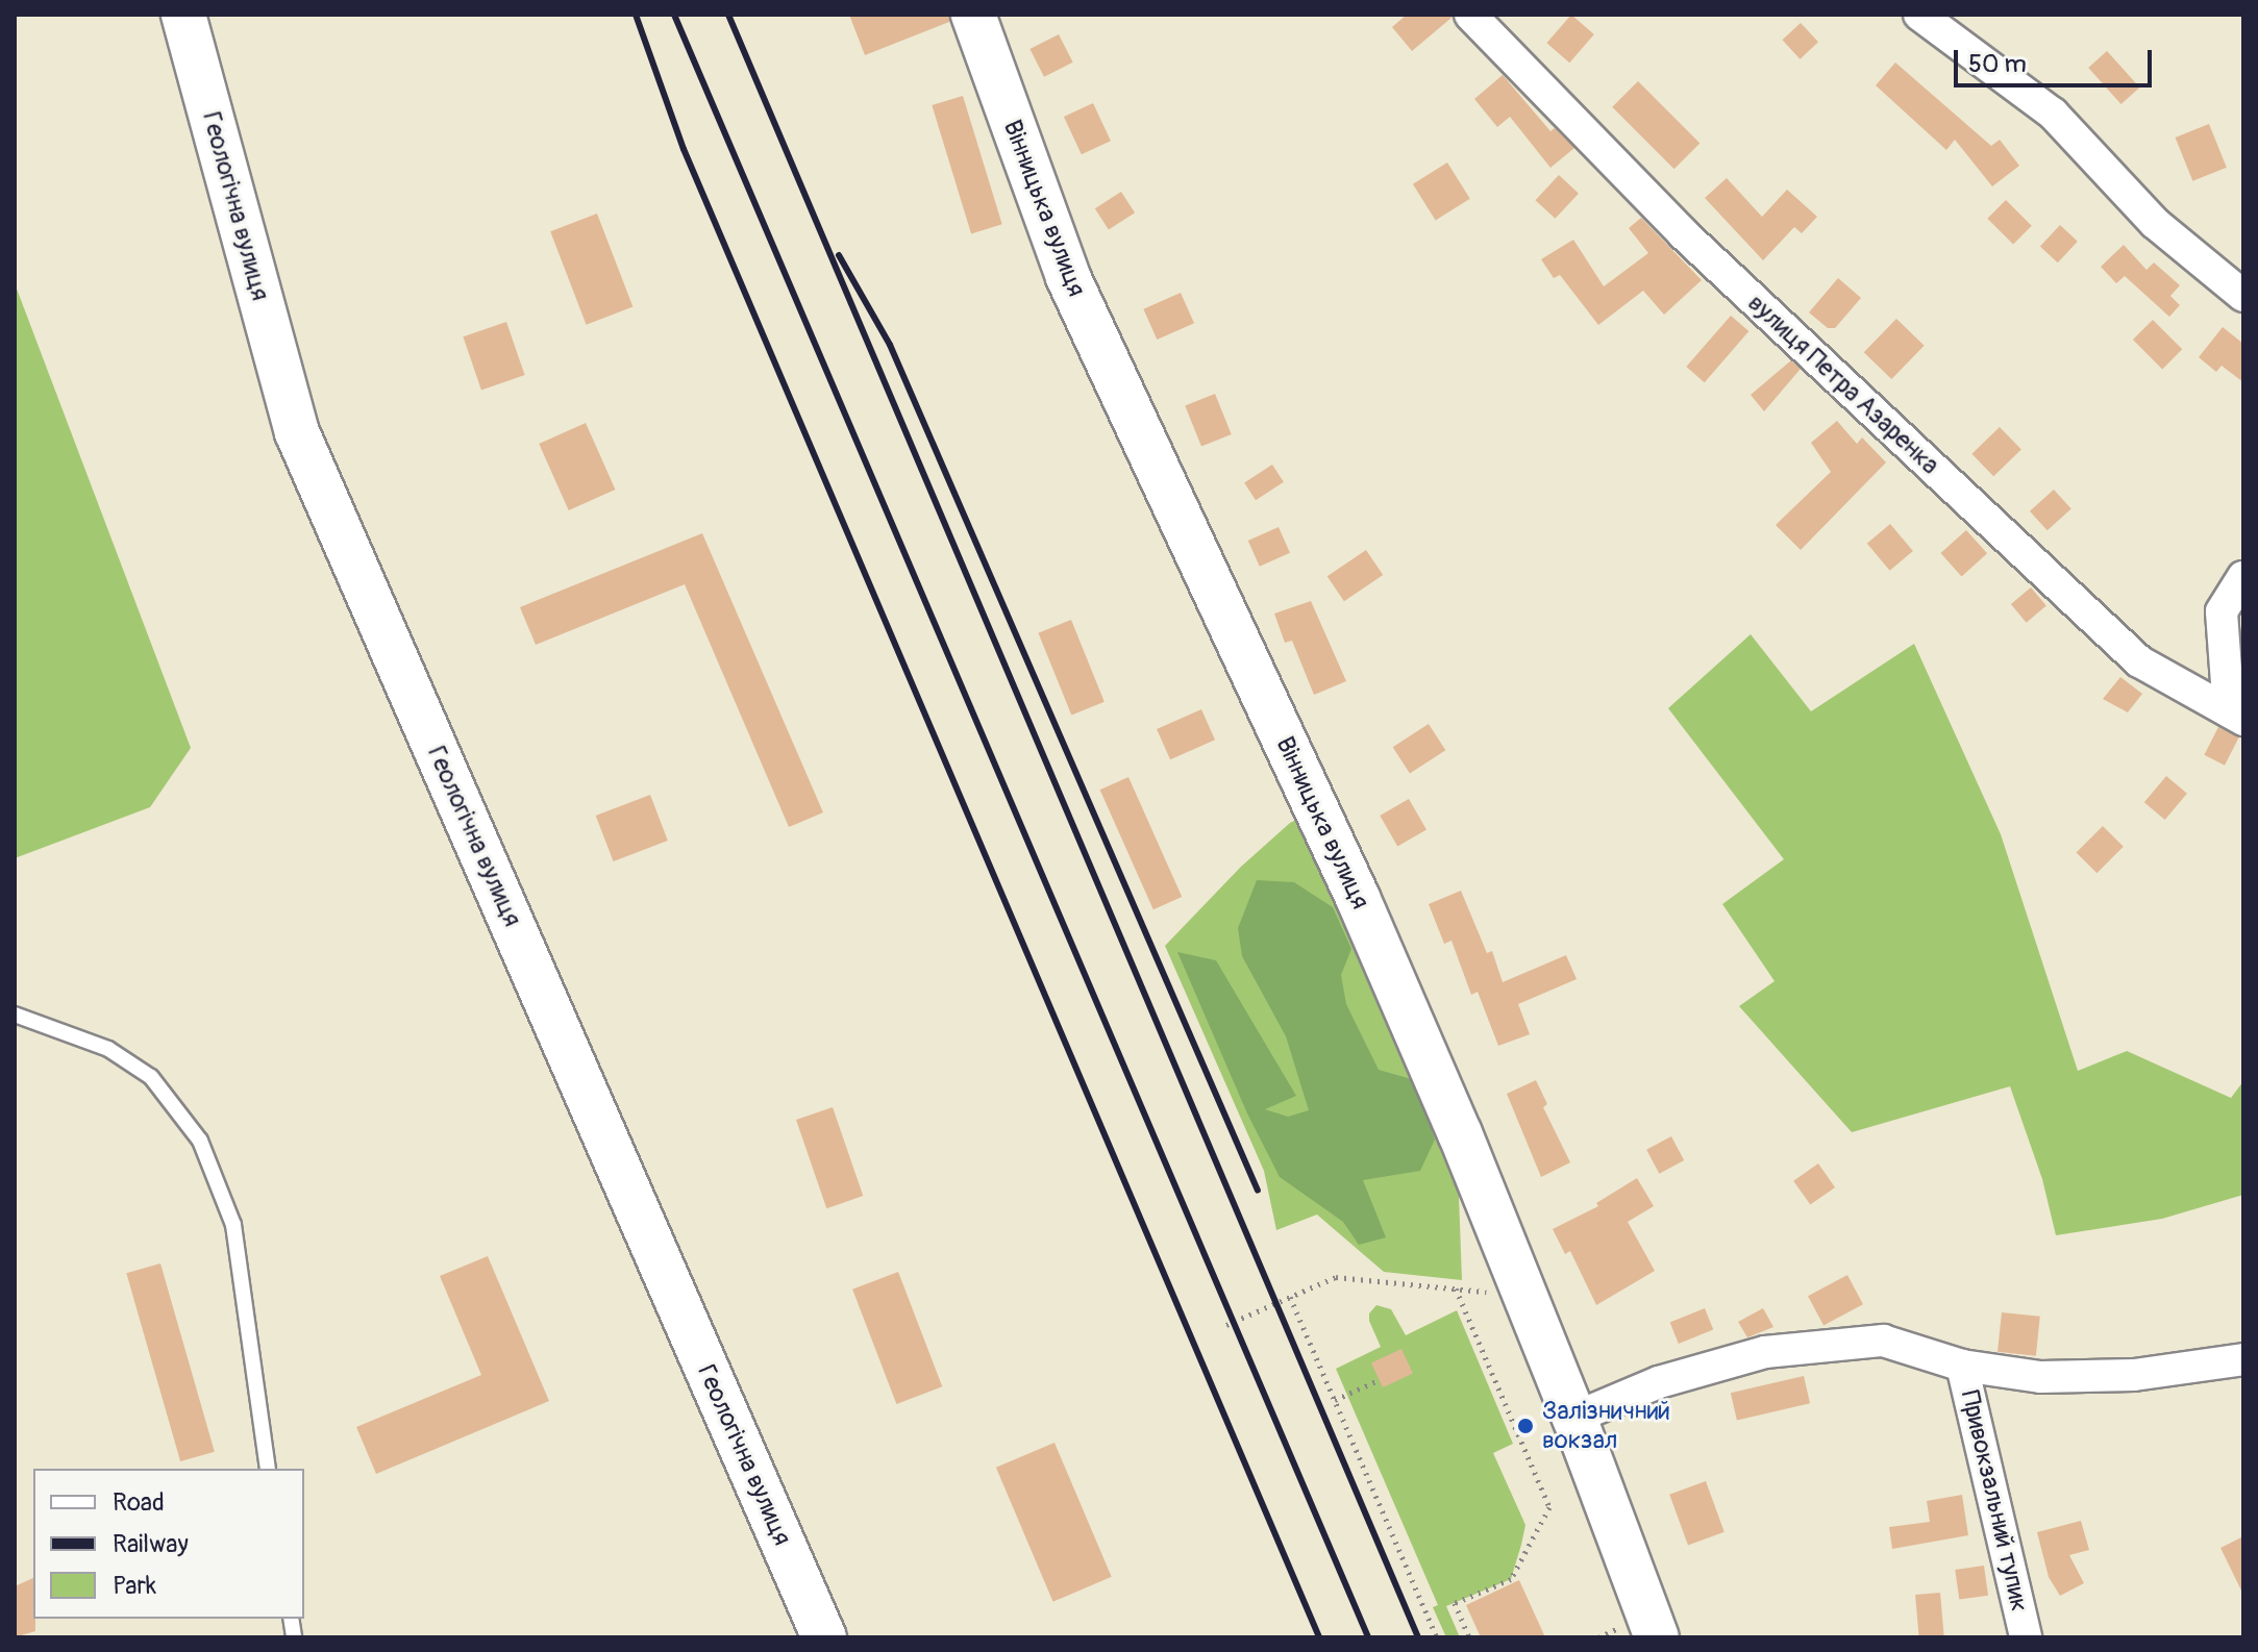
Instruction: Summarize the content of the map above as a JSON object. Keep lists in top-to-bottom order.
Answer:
{
  "streets": {
    "street": [
      "Геологічна вулиця",
      "Вінницька вулиця",
      "вулиця Петра Азаренка",
      "Привокзальний тупик"
    ]
  },
  "places": ["Залізничний вокзал"],
  "legend": ["Road", "Railway", "Park"],
  "scale_bar": "50 m"
}
